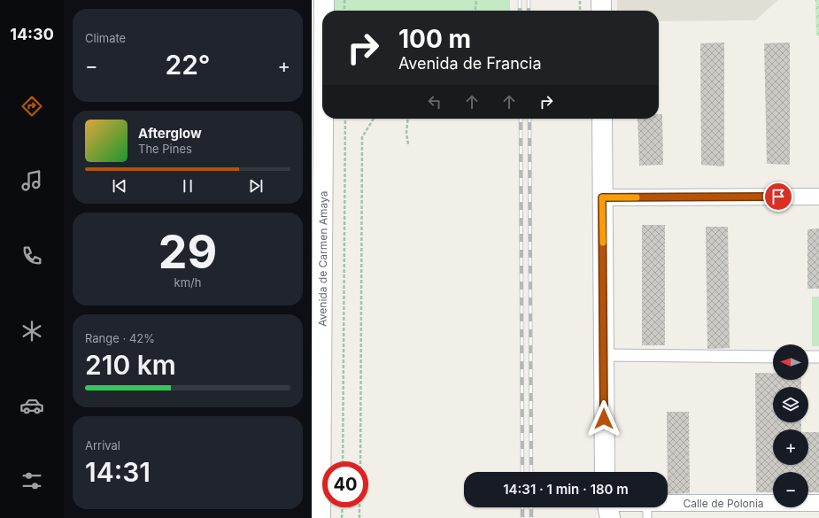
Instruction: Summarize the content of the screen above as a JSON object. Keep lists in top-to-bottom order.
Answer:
{
  "streets": {
    "street": ["Avenida de Carmen Amaya", "Calle de Polonia"]
  },
  "north": "left",
  "page": {
    "tabs": "14:30",
    "tile": [
      "Climate",
      ["29", "km/h"],
      ["Range · 42%", "210 km"],
      ["Arrival", "14:31"]
    ],
    "turn": ["100 m", "Avenida de Francia"],
    "heat": ["−", "22°", "+"],
    "song": ["Afterglow", "The Pines"],
    "map_buttons": ["+", "−"],
    "limit": "40",
    "trip": "14:31 · 1 min · 180 m"
  }
}
